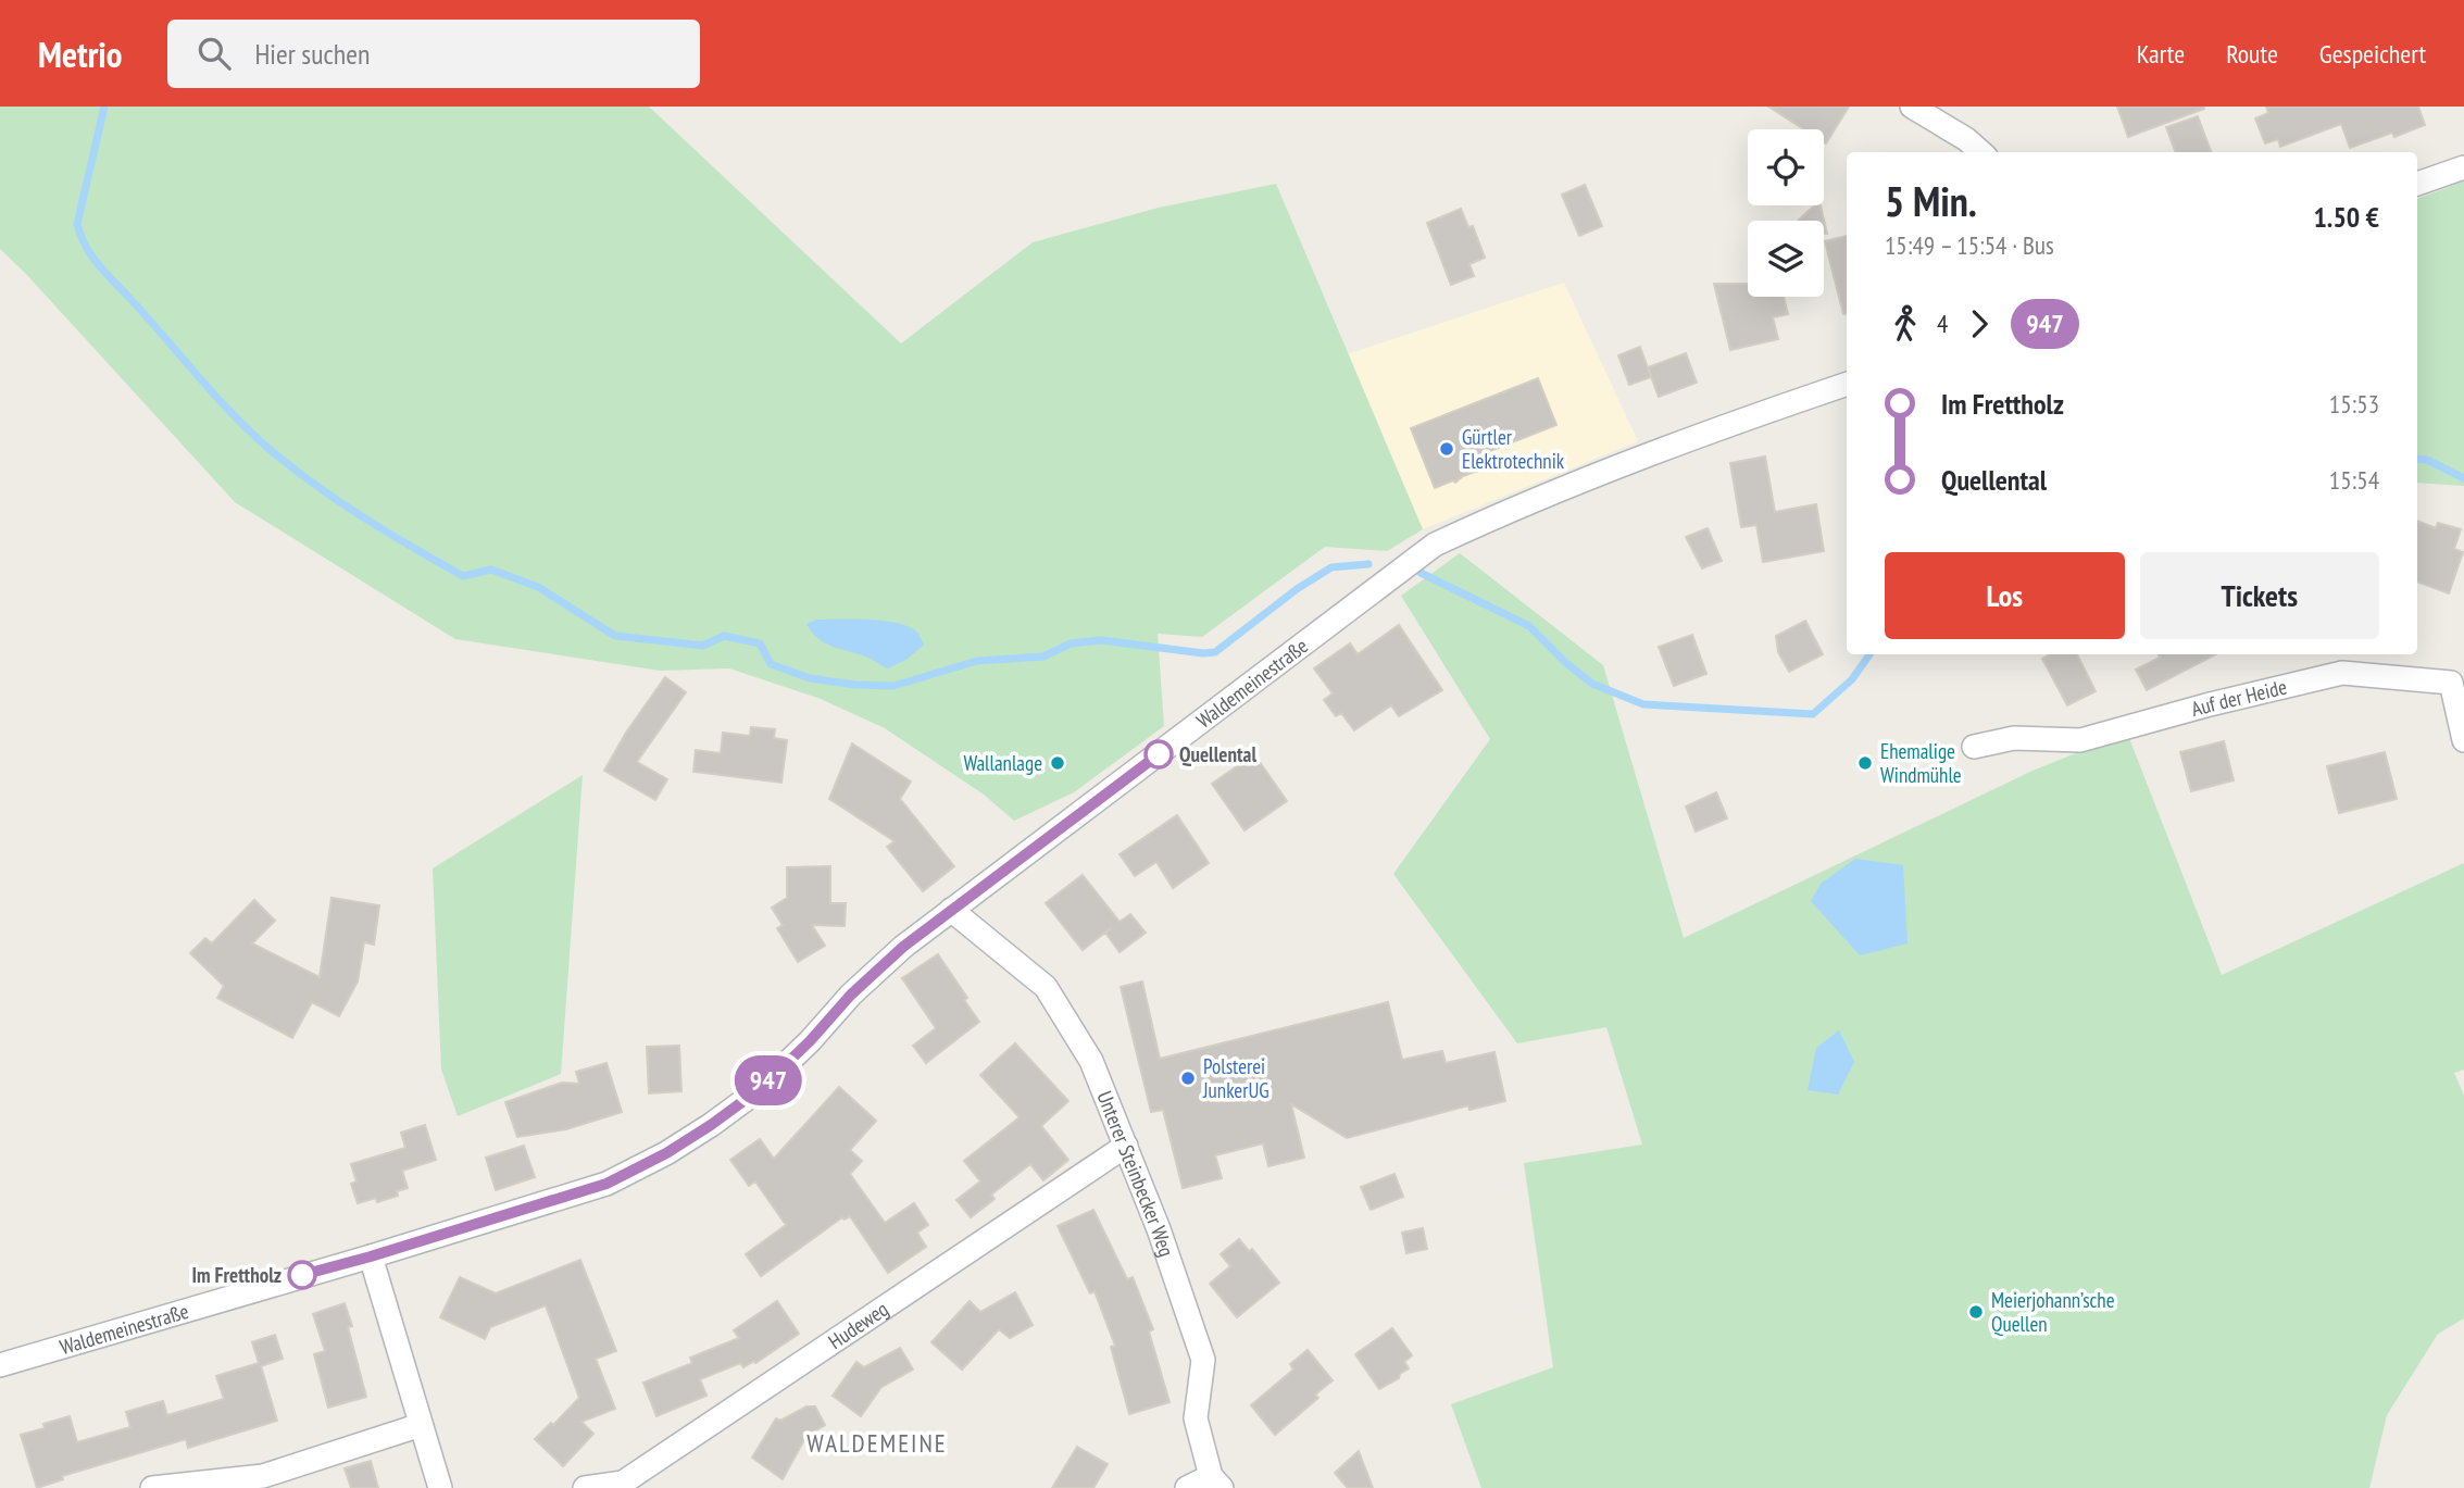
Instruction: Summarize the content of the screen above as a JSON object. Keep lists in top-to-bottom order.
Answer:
{
  "streets": {
    "street": [
      "Waldemeinestraße",
      "Auf der Heide",
      "Unterer Steinbecker Weg",
      "Hudeweg"
    ]
  },
  "crossings": [
    ["Waldemeinestraße", "Unterer Steinbecker Weg"],
    ["Unterer Steinbecker Weg", "Hudeweg"]
  ],
  "districts": ["WALDEMEINE"],
  "places": [
    "Gürtler Elektrotechnik",
    "Quellental",
    "Wallanlage",
    "Ehemalige Windmühle",
    "Polsterei JunkerUG",
    "Im Frettholz",
    "Meierjohann’sche Quellen"
  ],
  "lines": ["bus line 947"],
  "page": {
    "header": "Metrio",
    "search": "Hier suchen",
    "nav": ["Karte", "Route", "Gespeichert"],
    "on_map": "947",
    "heading": ["5 Min.", "15:49 – 15:54 · Bus", "1.50 €"],
    "legs": ["4", "947"],
    "list": [
      {
        "name": "Im Frettholz",
        "value": "15:53"
      },
      {
        "name": "Quellental",
        "value": "15:54"
      }
    ],
    "buttons": ["Los", "Tickets"]
  }
}
